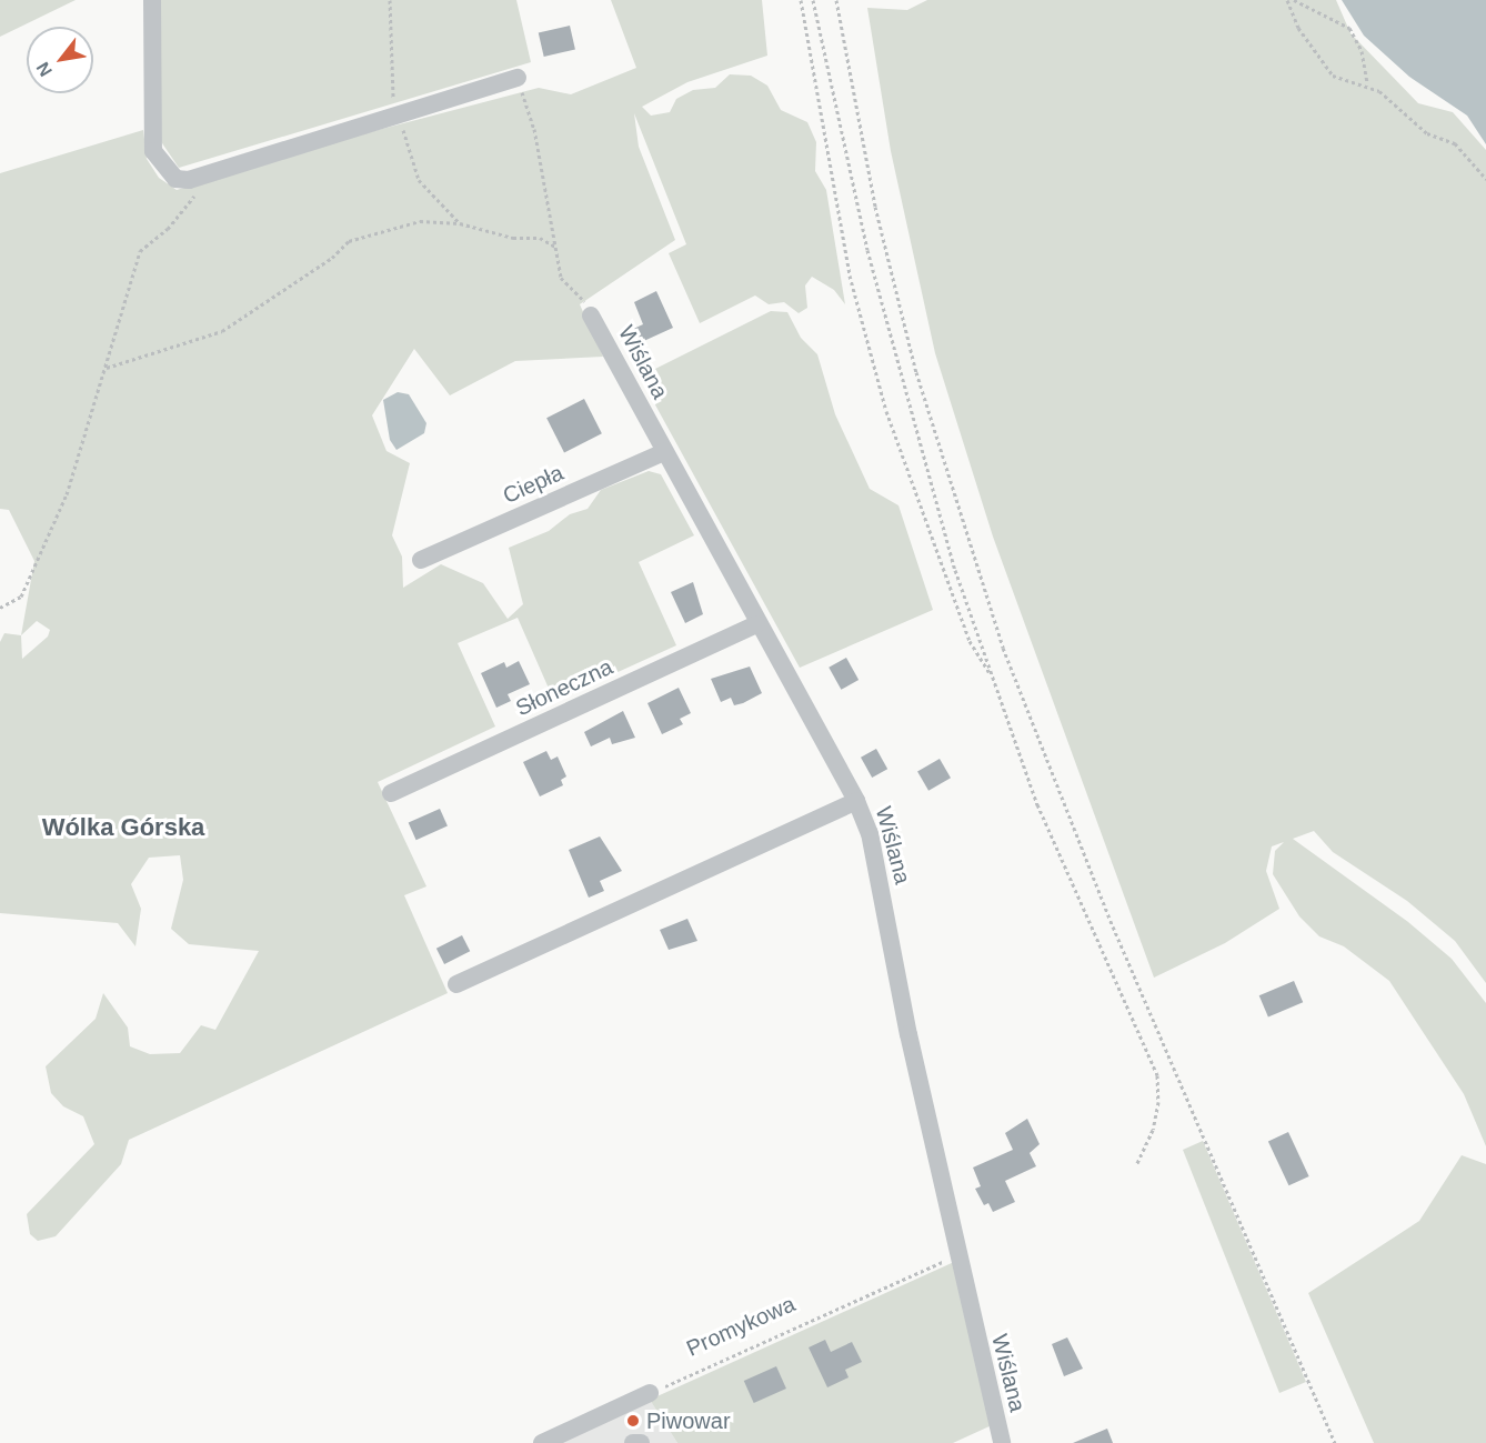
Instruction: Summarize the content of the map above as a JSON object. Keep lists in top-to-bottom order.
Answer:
{
  "streets": {
    "street": ["Wiślana", "Ciepła", "Słoneczna"],
    "path": ["Promykowa"]
  },
  "crossings": [
    ["Wiślana", "Ciepła"],
    ["Wiślana", "Słoneczna"],
    ["Wiślana", "Promykowa"]
  ],
  "districts": ["Wólka Górska"],
  "places": ["Piwowar"],
  "north": "bottom left"
}
